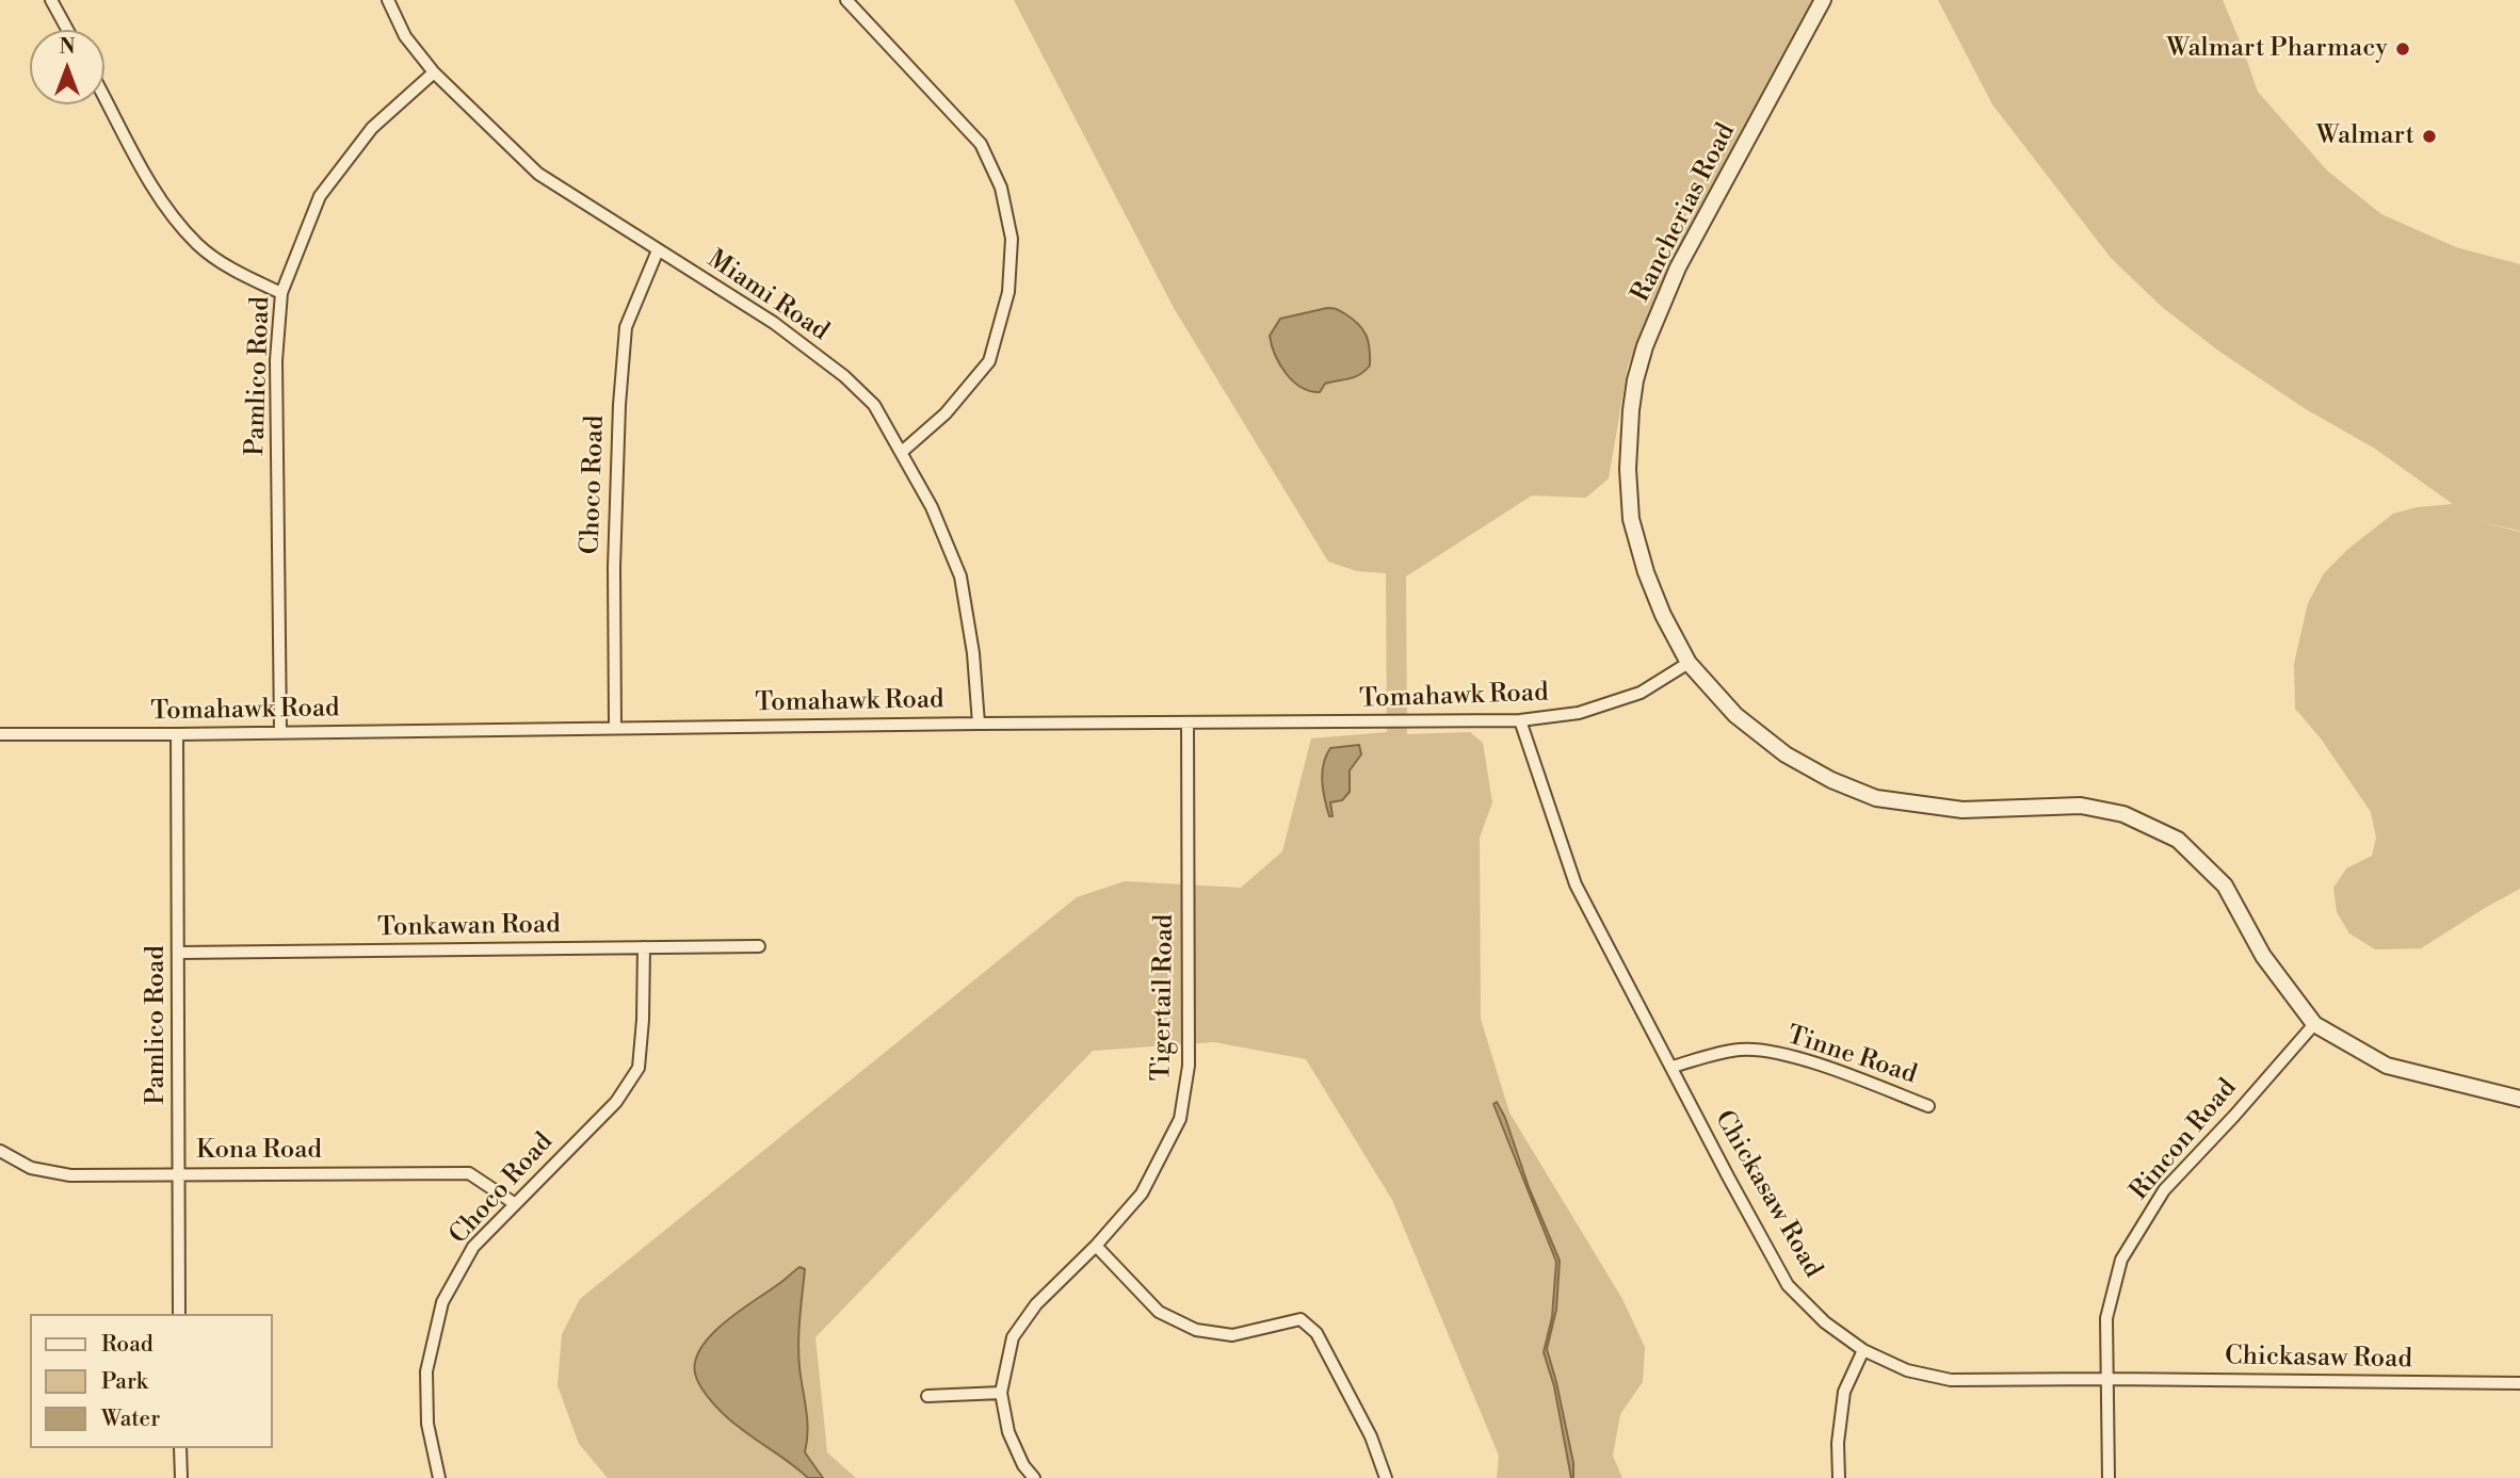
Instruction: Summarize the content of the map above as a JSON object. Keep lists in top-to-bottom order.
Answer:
{
  "streets": {
    "street": [
      "Rancherias Road",
      "Miami Road",
      "Pamlico Road",
      "Choco Road",
      "Tomahawk Road",
      "Tonkawan Road",
      "Tigertail Road",
      "Tinne Road",
      "Rincon Road",
      "Kona Road",
      "Chickasaw Road"
    ]
  },
  "crossings": [
    ["Rancherias Road", "Tomahawk Road"],
    ["Rancherias Road", "Rincon Road"],
    ["Miami Road", "Pamlico Road"],
    ["Miami Road", "Choco Road"],
    ["Miami Road", "Tomahawk Road"],
    ["Pamlico Road", "Tomahawk Road"],
    ["Pamlico Road", "Tonkawan Road"],
    ["Pamlico Road", "Kona Road"],
    ["Choco Road", "Tomahawk Road"],
    ["Choco Road", "Tonkawan Road"],
    ["Choco Road", "Kona Road"],
    ["Tomahawk Road", "Tigertail Road"],
    ["Tomahawk Road", "Chickasaw Road"],
    ["Tinne Road", "Chickasaw Road"],
    ["Rincon Road", "Chickasaw Road"]
  ],
  "places": ["Walmart Pharmacy", "Walmart"],
  "legend": ["Road", "Park", "Water"],
  "north": "top"
}
